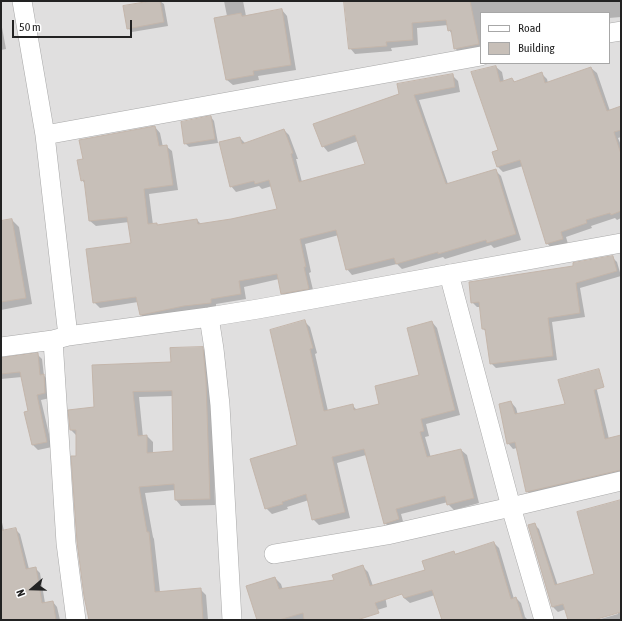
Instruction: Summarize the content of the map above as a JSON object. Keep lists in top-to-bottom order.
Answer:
{
  "legend": ["Road", "Building"],
  "scale_bar": "50 m",
  "north": "left"
}
